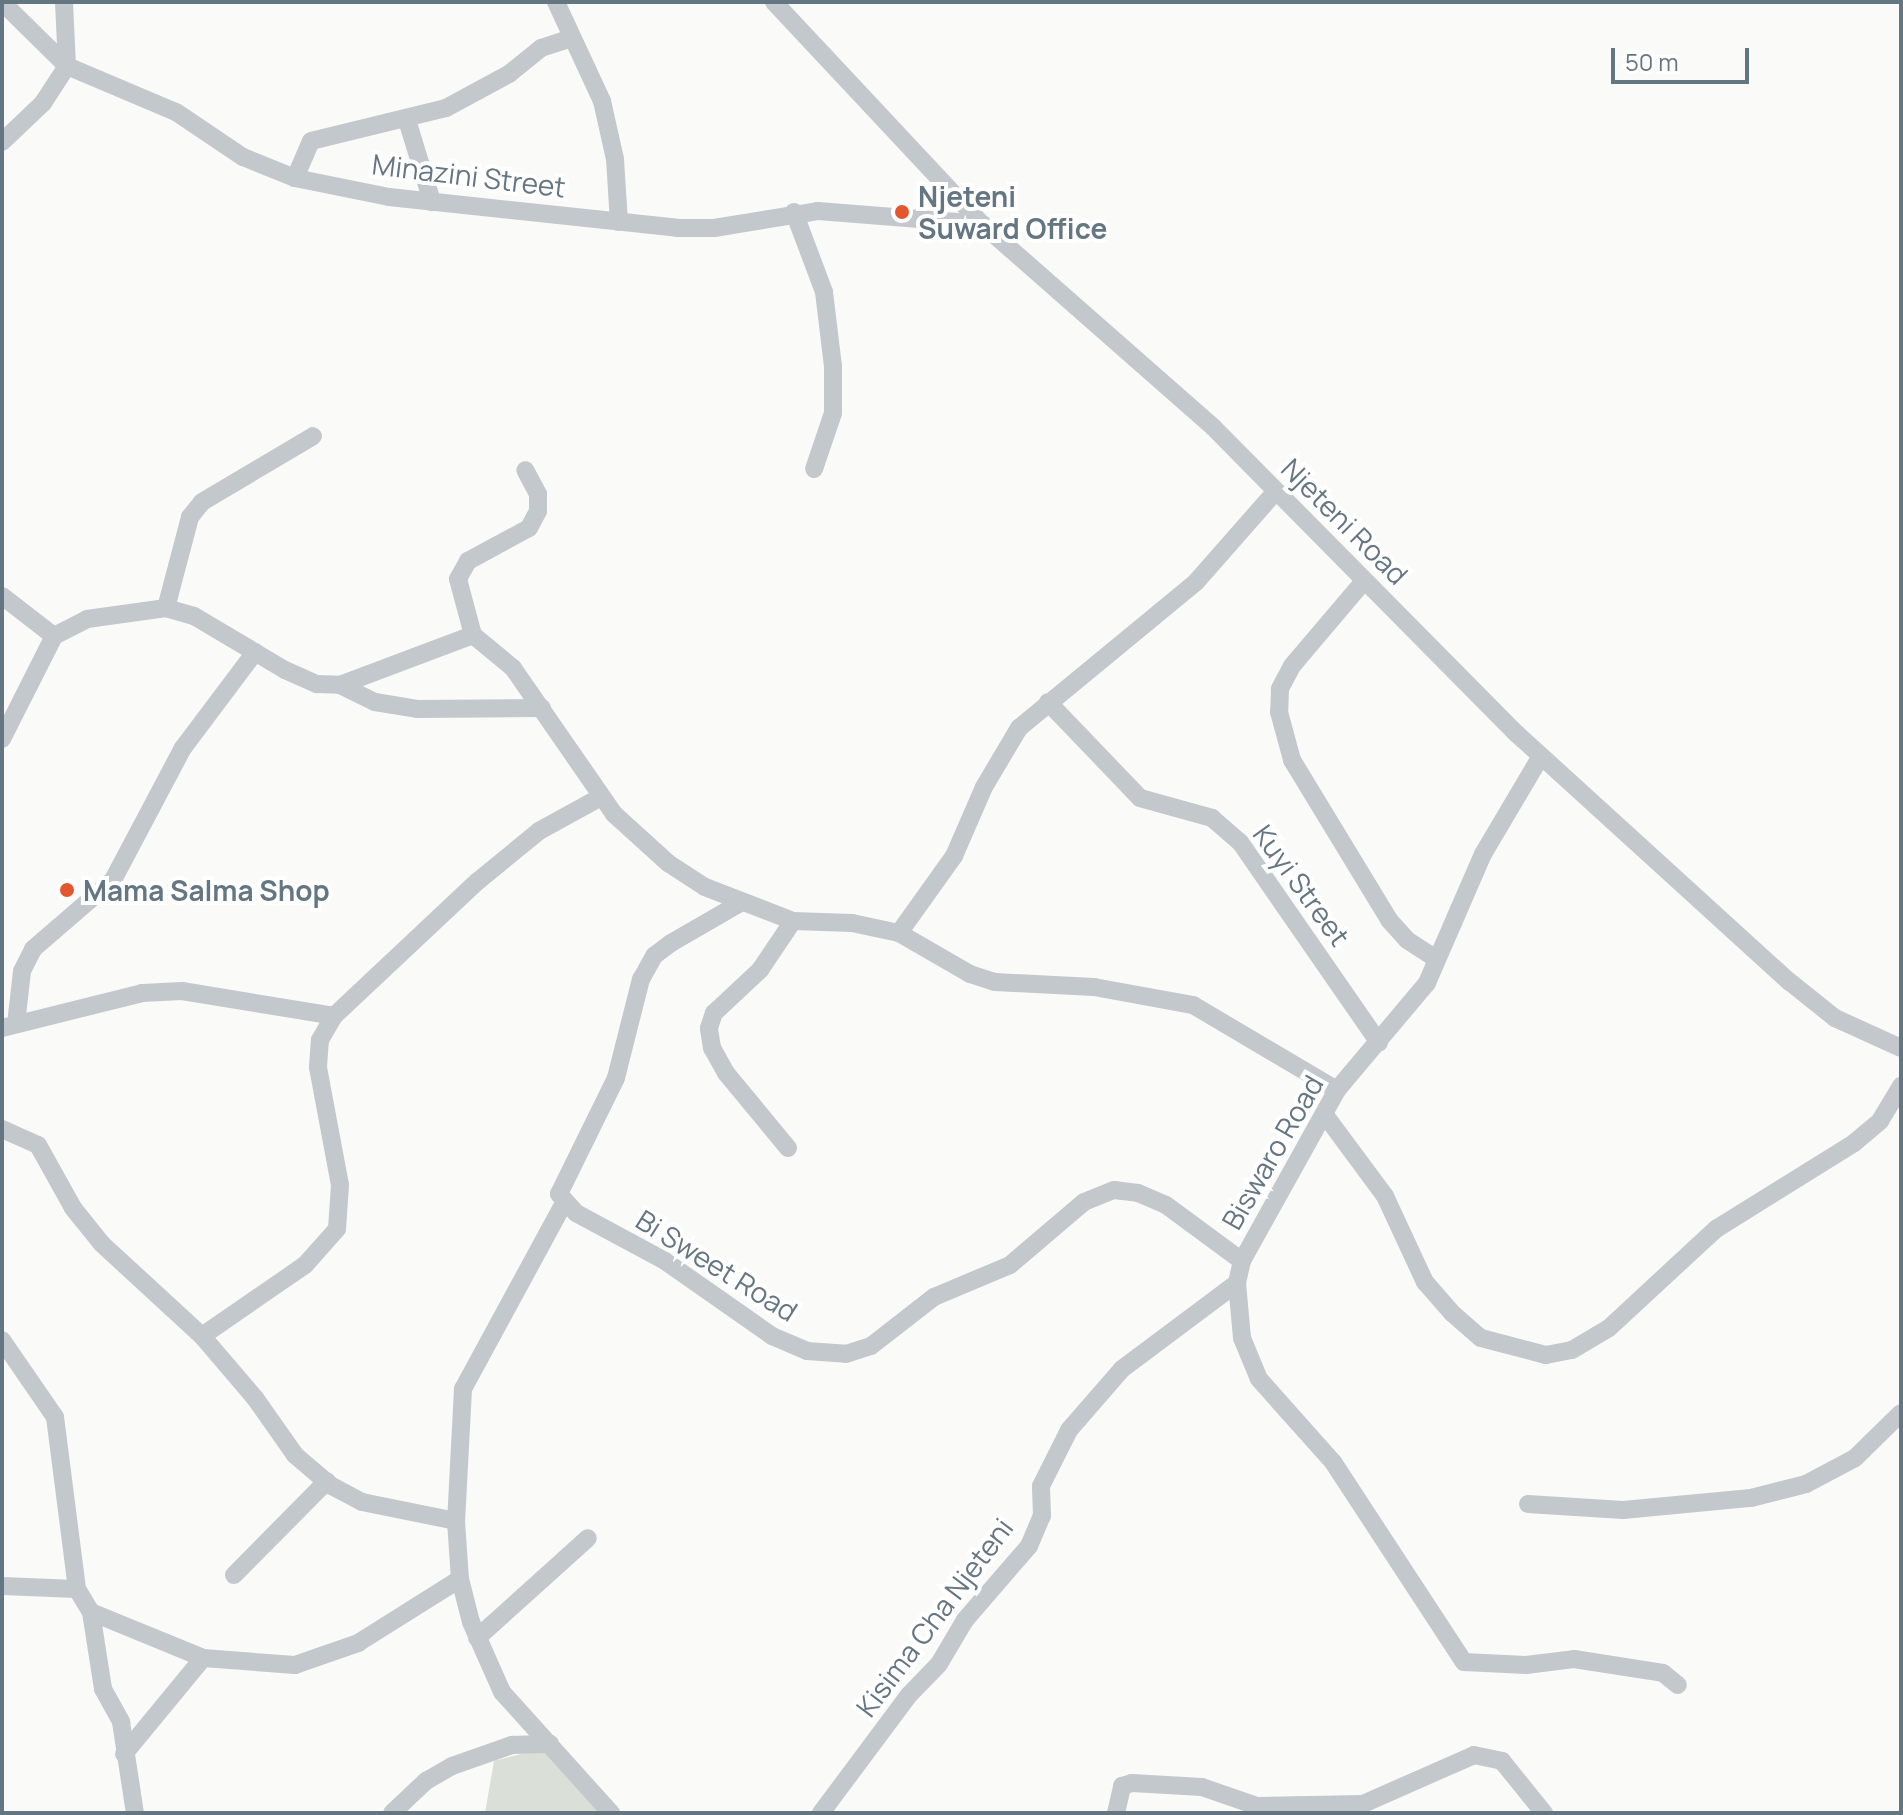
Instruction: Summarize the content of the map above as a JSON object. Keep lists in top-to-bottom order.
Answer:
{
  "streets": {
    "street": [
      "Minazini Street",
      "Njeteni Road",
      "Kuyi Street",
      "Biswaro Road",
      "Bi Sweet Road",
      "Kisima Cha Njeteni"
    ]
  },
  "crossings": [
    ["Minazini Street", "Njeteni Road"],
    ["Njeteni Road", "Biswaro Road"],
    ["Kuyi Street", "Biswaro Road"],
    ["Biswaro Road", "Bi Sweet Road"],
    ["Biswaro Road", "Kisima Cha Njeteni"]
  ],
  "places": ["Njeteni Suward Office", "Mama Salma Shop"],
  "scale_bar": "50 m"
}
